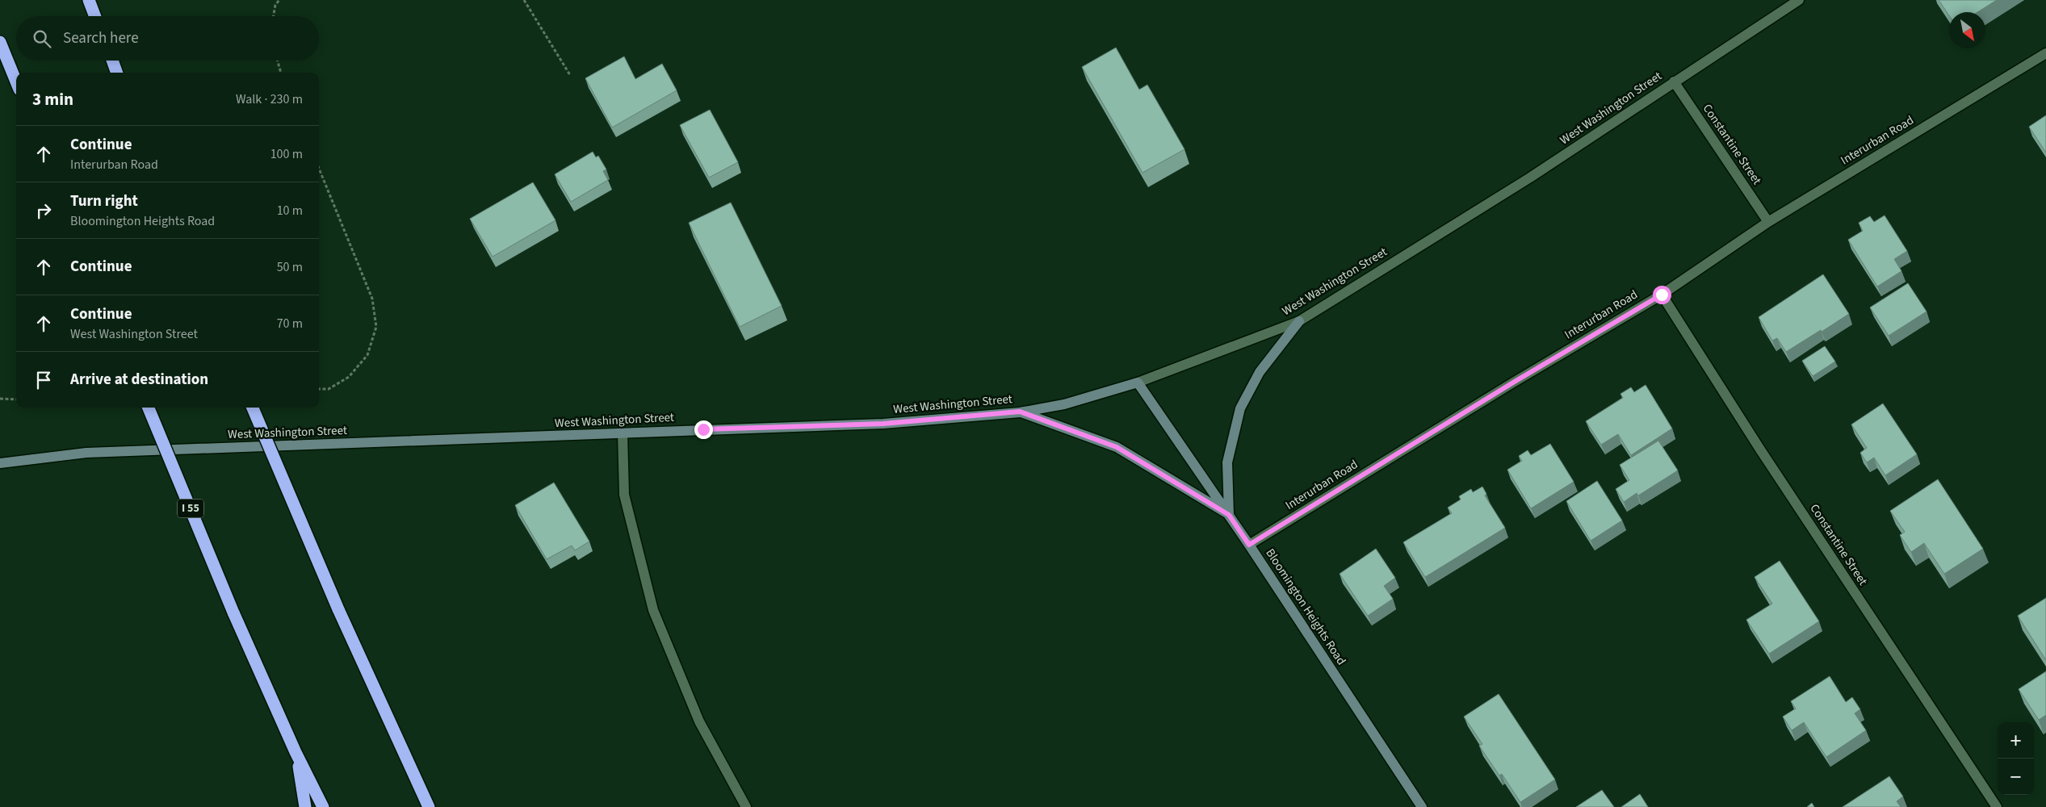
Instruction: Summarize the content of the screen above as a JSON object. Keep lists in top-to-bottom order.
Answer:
{
  "streets": {
    "highway": ["I 55"],
    "main road": ["West Washington Street", "Bloomington Heights Road"],
    "street": ["Interurban Road", "Constantine Street"]
  },
  "crossings": [
    ["West Washington Street", "Constantine Street"],
    ["West Washington Street", "Bloomington Heights Road"],
    ["Interurban Road", "Constantine Street"],
    ["Interurban Road", "Bloomington Heights Road"]
  ],
  "north": "bottom right",
  "page": {
    "search": "Search here",
    "heading": ["3 min", "Walk · 230 m"],
    "list": [
      ["Continue", "Interurban Road", "100 m"],
      ["Turn right", "Bloomington Heights Road", "10 m"],
      ["Continue", "50 m"],
      ["Continue", "West Washington Street", "70 m"],
      "Arrive at destination"
    ],
    "map_buttons": ["+", "−"]
  }
}
